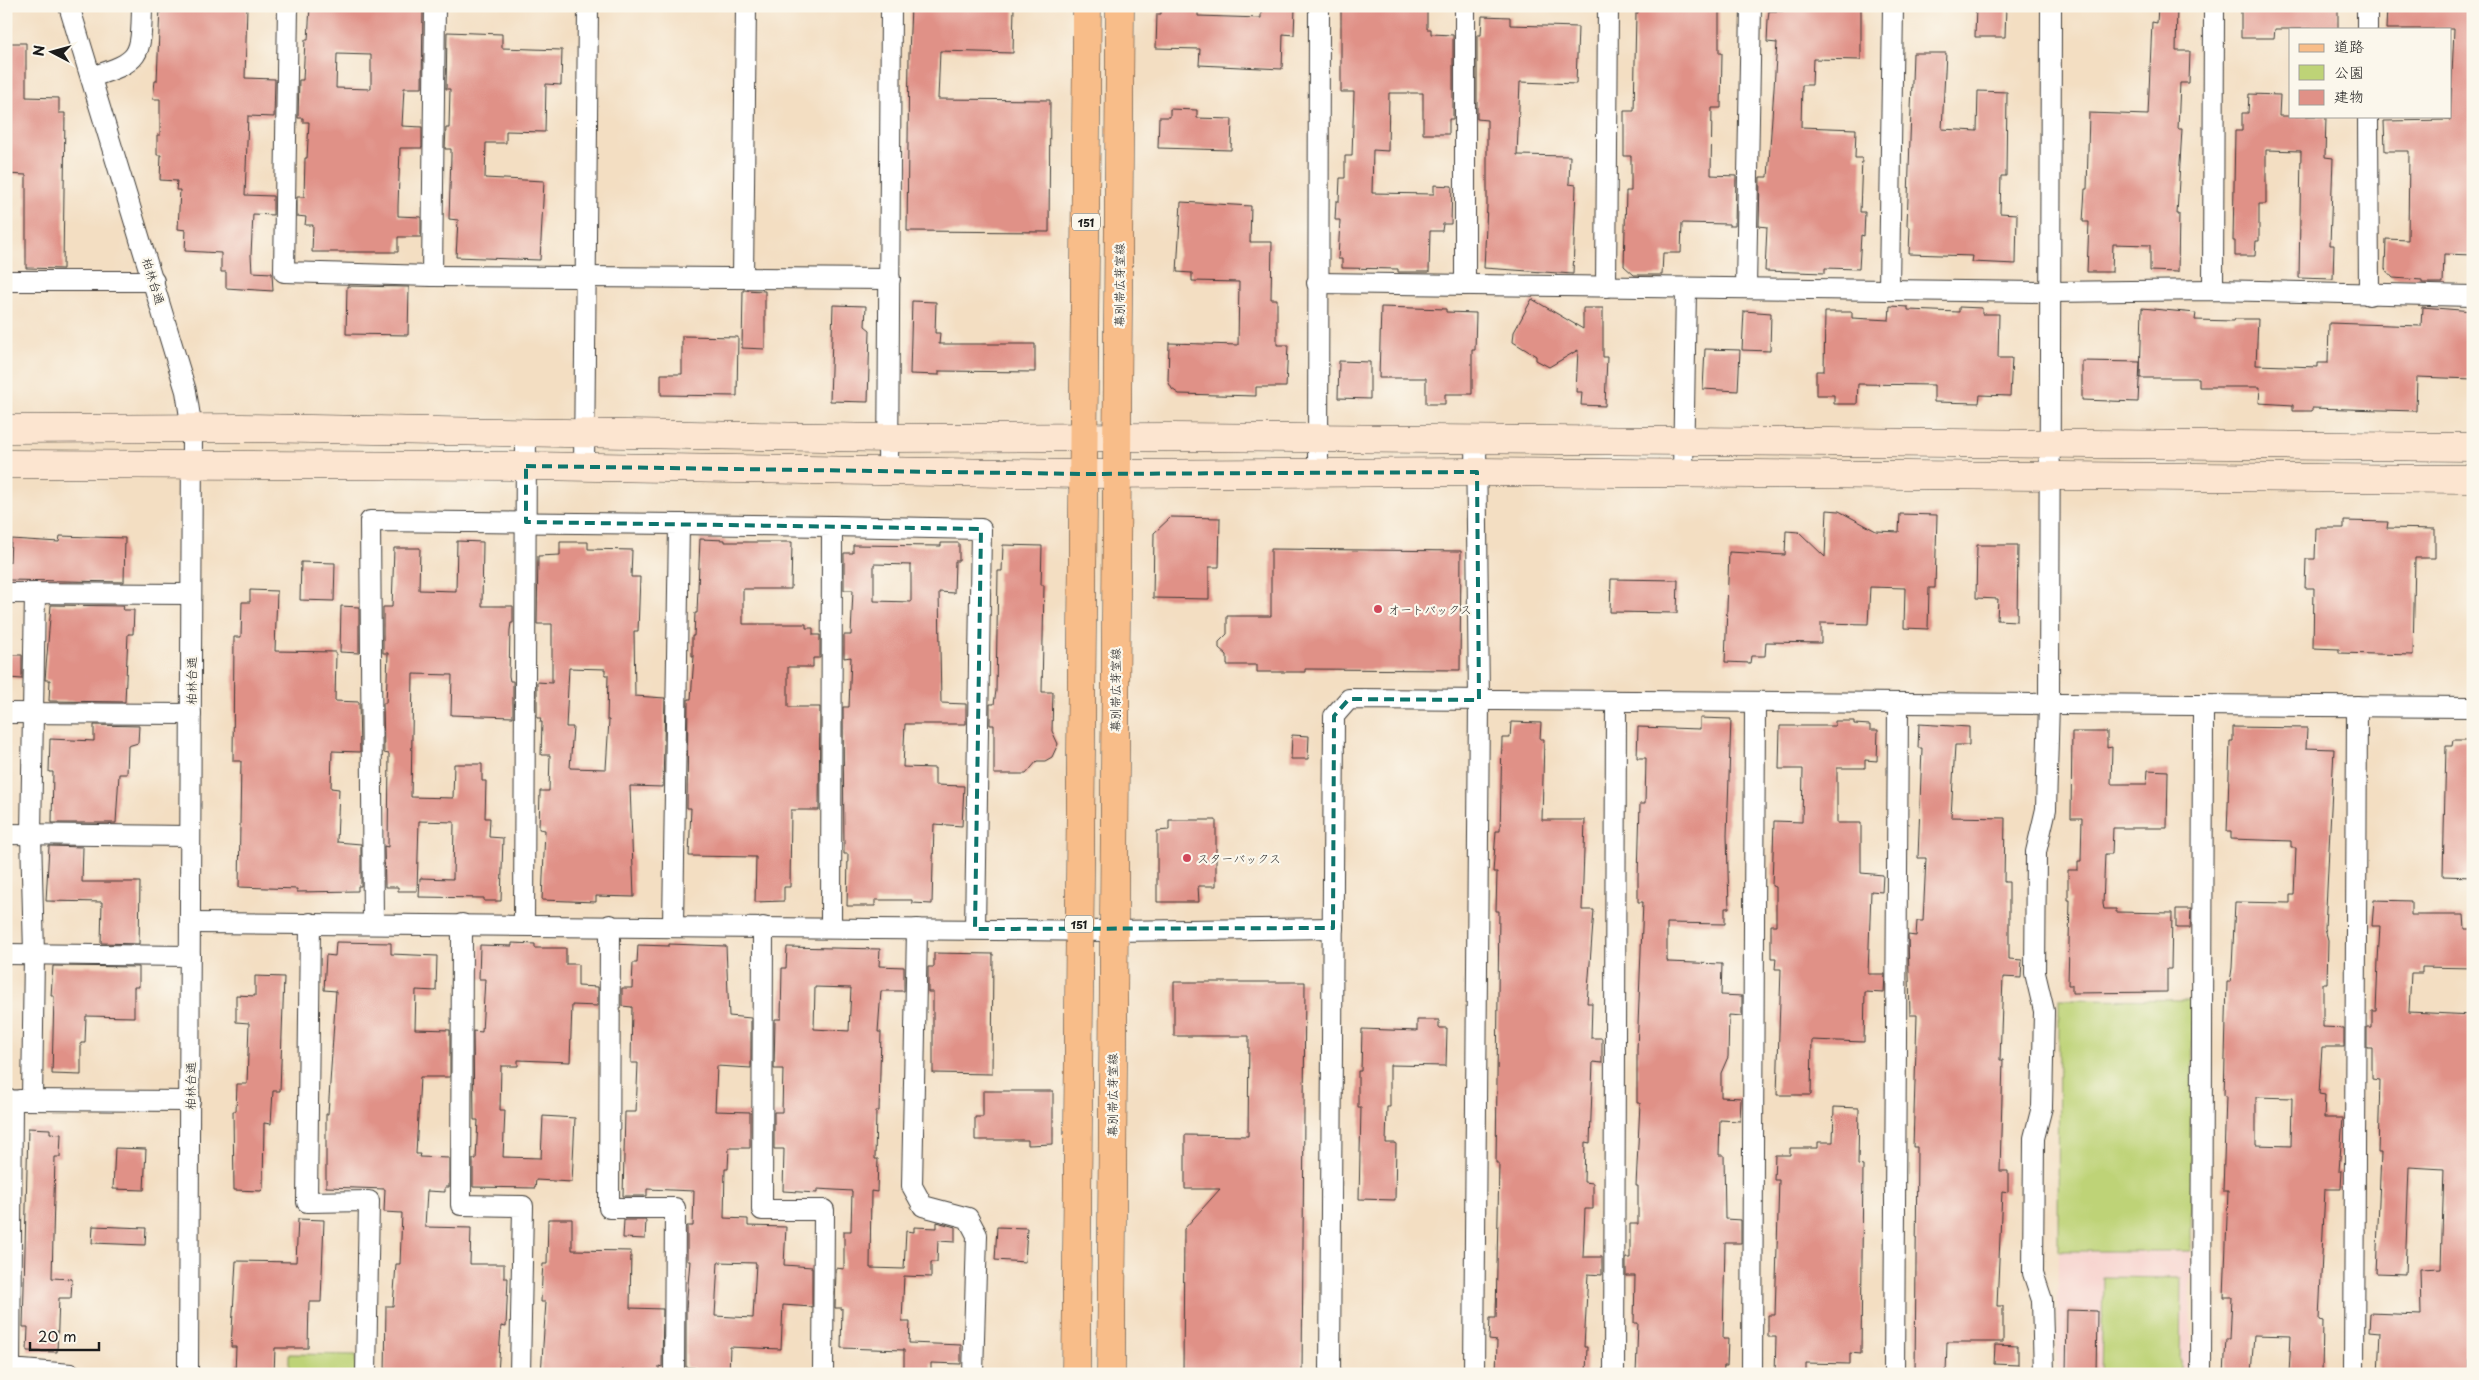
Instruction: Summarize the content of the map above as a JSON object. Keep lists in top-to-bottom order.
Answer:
{
  "streets": {
    "main road": ["151", "幕別帯広芽室線"],
    "street": ["柏林台通"]
  },
  "places": ["オートバックス", "スターバックス"],
  "legend": ["道路", "公園", "建物"],
  "scale_bar": "20 m",
  "north": "left"
}
